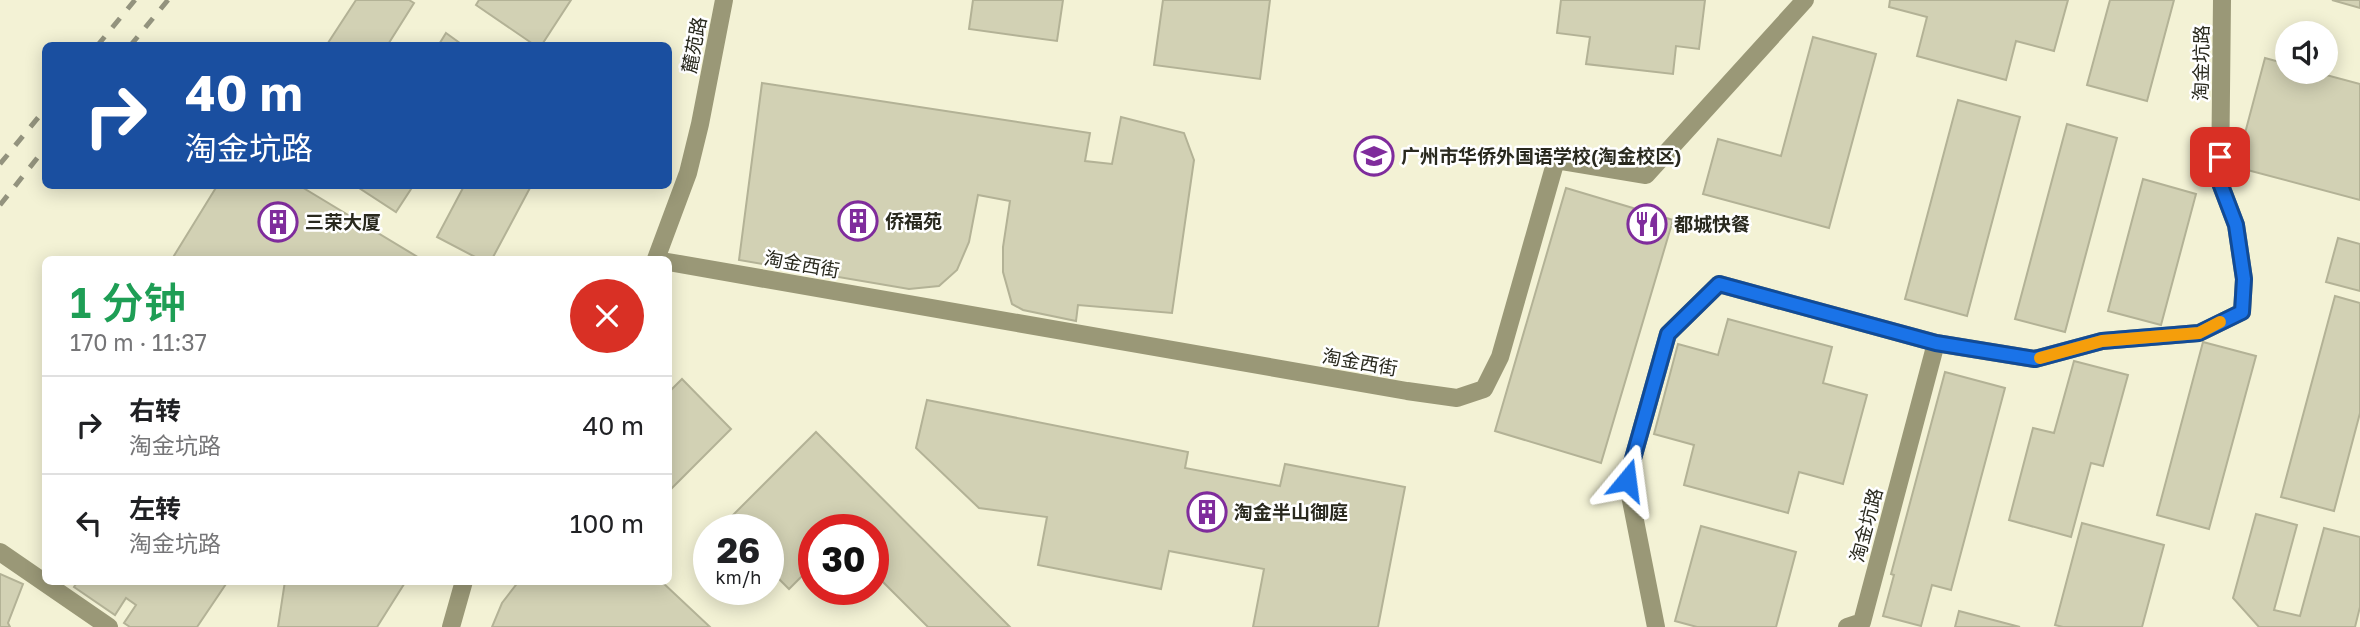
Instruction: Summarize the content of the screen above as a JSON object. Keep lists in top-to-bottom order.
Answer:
{
  "streets": {
    "street": ["麓苑路", "淘金坑路", "淘金西街"]
  },
  "places": {
    "school or university": ["广州市华侨外国语学校(淘金校区)"],
    "building": ["侨福苑", "三荣大厦", "淘金半山御庭"],
    "restaurant": ["都城快餐"]
  },
  "page": {
    "turn": ["40 m", "淘金坑路"],
    "heading": ["1 分钟", "170 m · 11:37"],
    "list": [
      {
        "name": "右转",
        "note": "淘金坑路",
        "value": "40 m"
      },
      {
        "name": "左转",
        "note": "淘金坑路",
        "value": "100 m"
      }
    ],
    "speed": "26 km/h",
    "limit": "30"
  }
}
